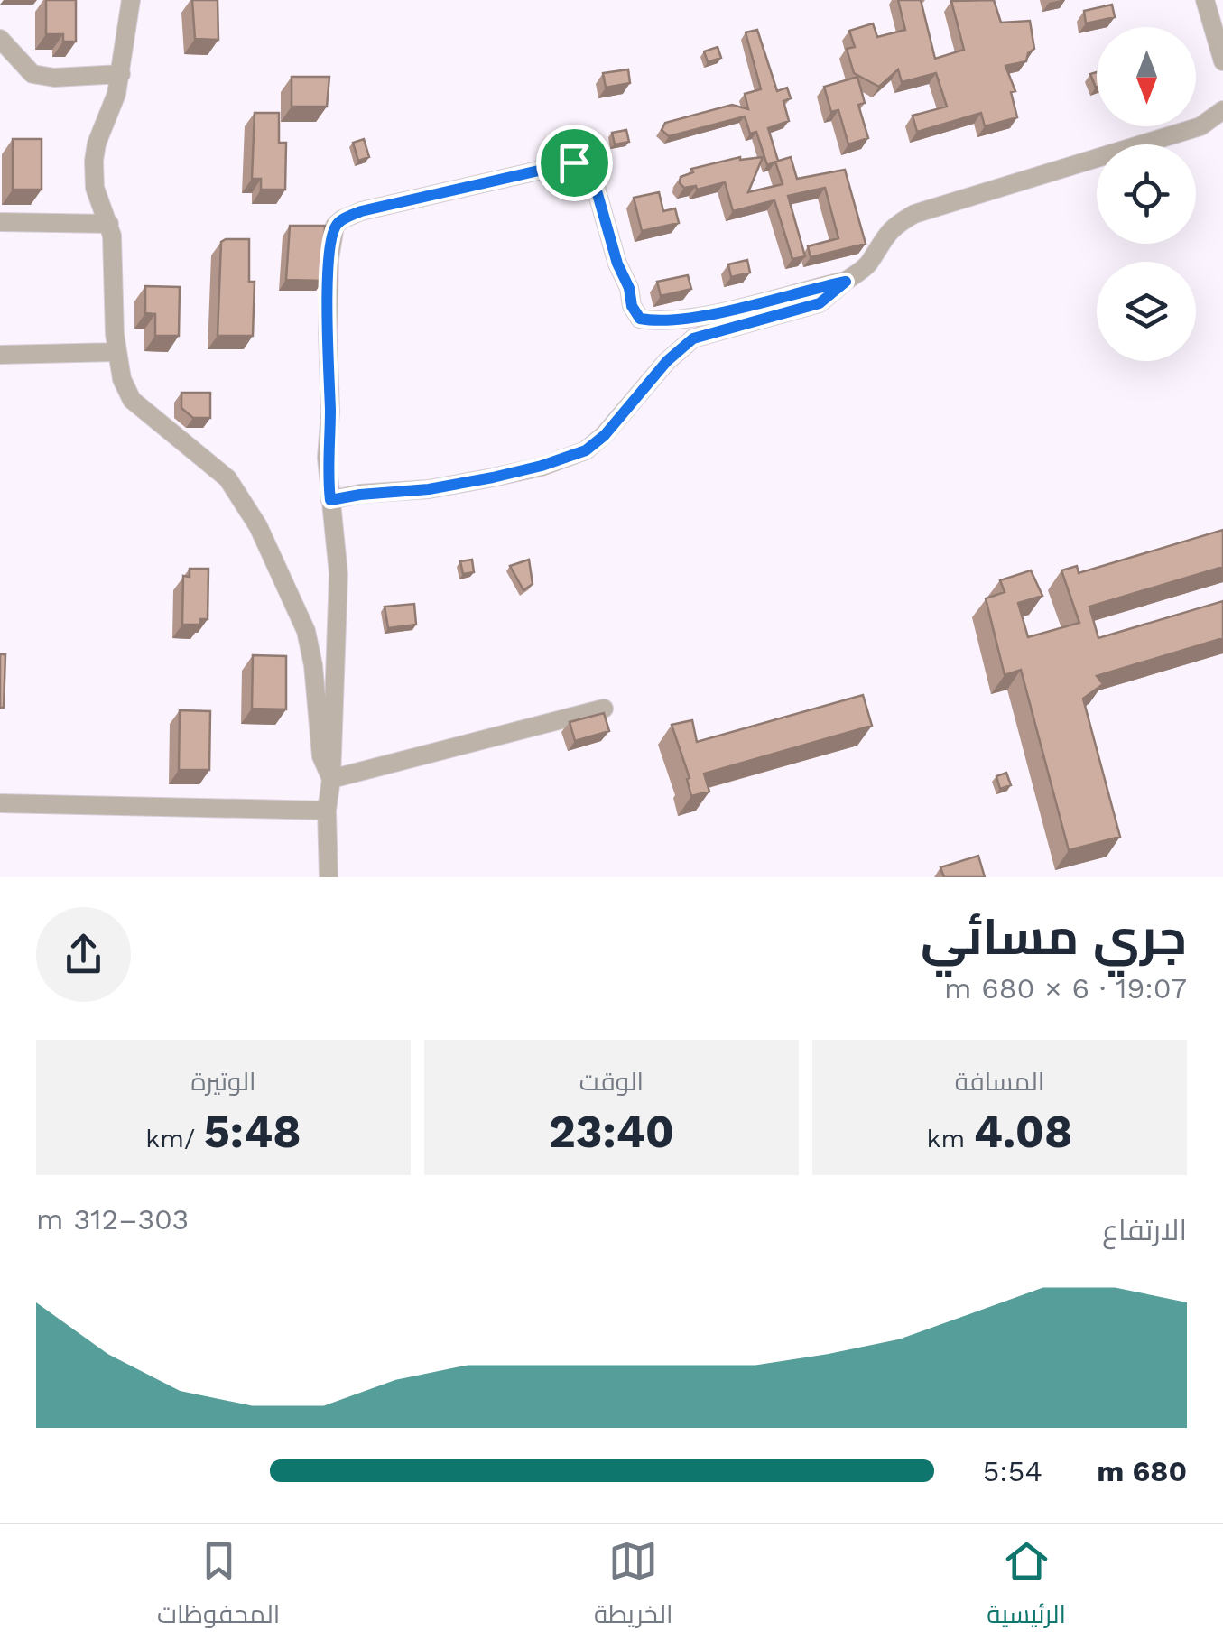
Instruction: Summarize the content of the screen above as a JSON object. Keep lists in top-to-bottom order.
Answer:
{
  "north": "bottom",
  "page": {
    "heading": ["جري مسائي", "19:07 · 6 × 680 m"],
    "stats": [
      ["المسافة", "4.08 km"],
      ["الوقت", "23:40"],
      ["الوتيرة", "5:48 /km"]
    ],
    "chart": ["الارتفاع", "303–312 m"],
    "list": [
      {
        "name": "680 m",
        "note": "5:54"
      }
    ],
    "tabs": ["الرئيسية", "الخريطة", "المحفوظات"]
  }
}
